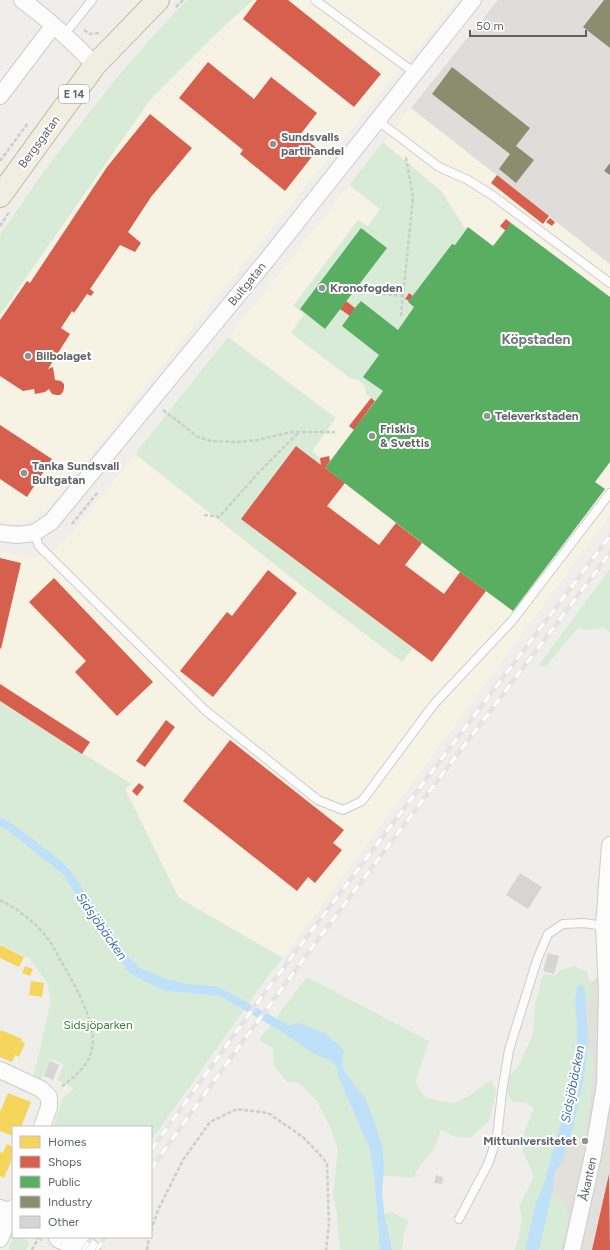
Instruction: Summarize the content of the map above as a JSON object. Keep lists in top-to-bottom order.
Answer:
{
  "streets": {
    "highway": ["E 14", "Bergsgatan"],
    "street": ["Bultgatan", "Åkanten"]
  },
  "districts": ["Köpstaden"],
  "water": ["Sidsjöbäcken"],
  "parks": ["Sidsjöparken"],
  "places": [
    "Sundsvalls partihandel",
    "Kronofogden",
    "Bilbolaget",
    "Televerkstaden",
    "Friskis & Svettis",
    "Tanka Sundsvall Bultgatan",
    "Mittuniversitetet"
  ],
  "legend": [
    "Homes",
    "Shops",
    "Public",
    "Industry",
    "Other"
  ],
  "scale_bar": "50 m"
}
